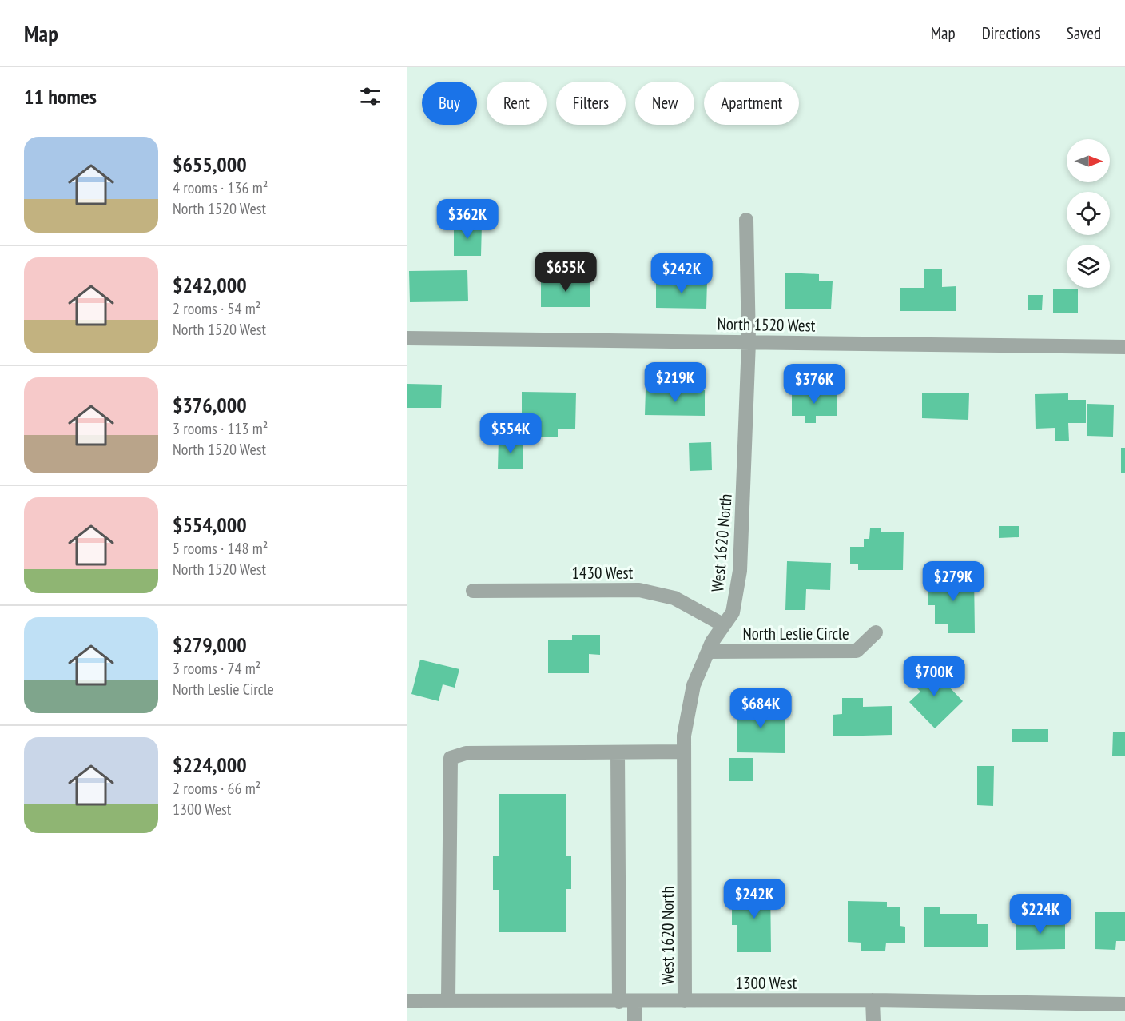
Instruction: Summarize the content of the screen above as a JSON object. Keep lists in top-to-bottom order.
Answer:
{
  "streets": {
    "street": [
      "North 1520 West",
      "West 1620 North",
      "1430 West",
      "North Leslie Circle",
      "1300 West"
    ]
  },
  "crossings": [
    ["North 1520 West", "West 1620 North"],
    ["West 1620 North", "1430 West"],
    ["West 1620 North", "North Leslie Circle"],
    ["West 1620 North", "1300 West"]
  ],
  "north": "right",
  "page": {
    "header": "Map",
    "nav": ["Map", "Directions", "Saved"],
    "heading": "11 homes",
    "chip": [
      "Buy",
      "Rent",
      "Filters",
      "New",
      "Apartment"
    ],
    "list": [
      {
        "name": "$655,000",
        "note": "4 rooms · 136 m² · North 1520 West"
      },
      {
        "name": "$242,000",
        "note": "2 rooms · 54 m² · North 1520 West"
      },
      {
        "name": "$376,000",
        "note": "3 rooms · 113 m² · North 1520 West"
      },
      {
        "name": "$554,000",
        "note": "5 rooms · 148 m² · North 1520 West"
      },
      {
        "name": "$279,000",
        "note": "3 rooms · 74 m² · North Leslie Circle"
      },
      {
        "name": "$224,000",
        "note": "2 rooms · 66 m² · 1300 West"
      }
    ],
    "price": [
      "$362K",
      "$655K",
      "$242K",
      "$219K",
      "$376K",
      "$554K",
      "$279K",
      "$700K",
      "$684K",
      "$242K",
      "$224K"
    ]
  }
}
